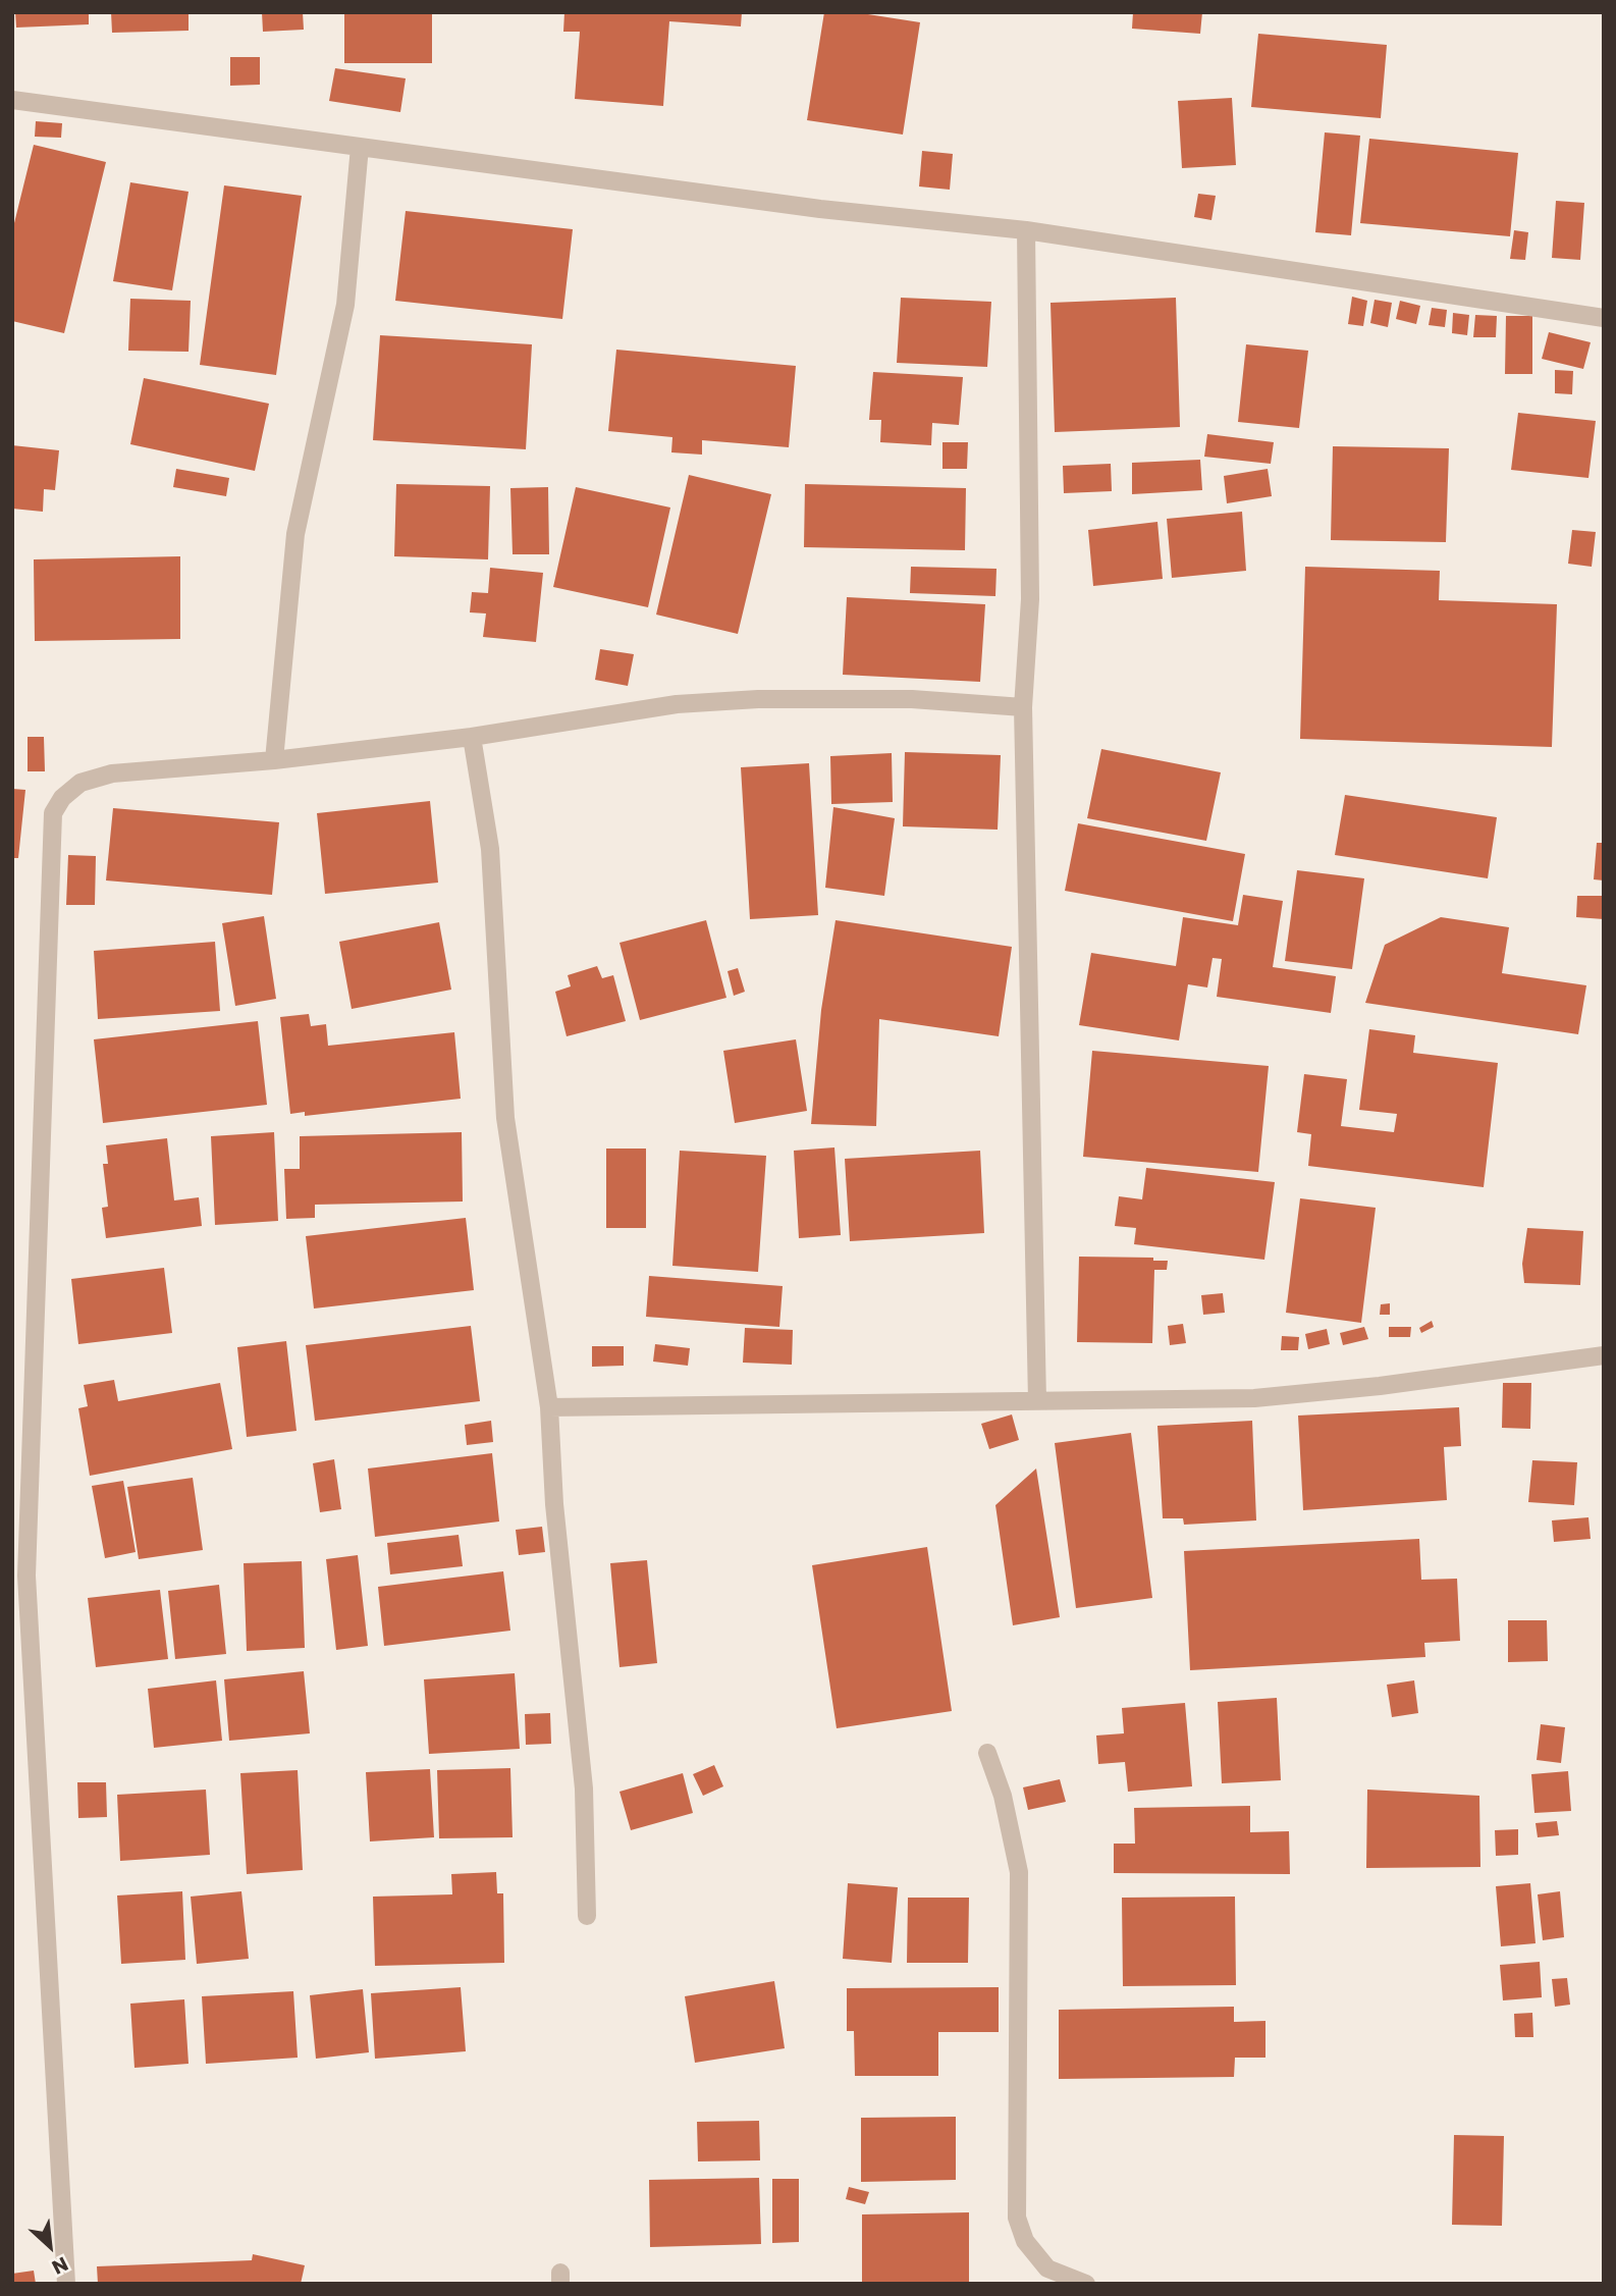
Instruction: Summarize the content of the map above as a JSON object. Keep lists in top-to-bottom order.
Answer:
{
  "north": "bottom right"
}
